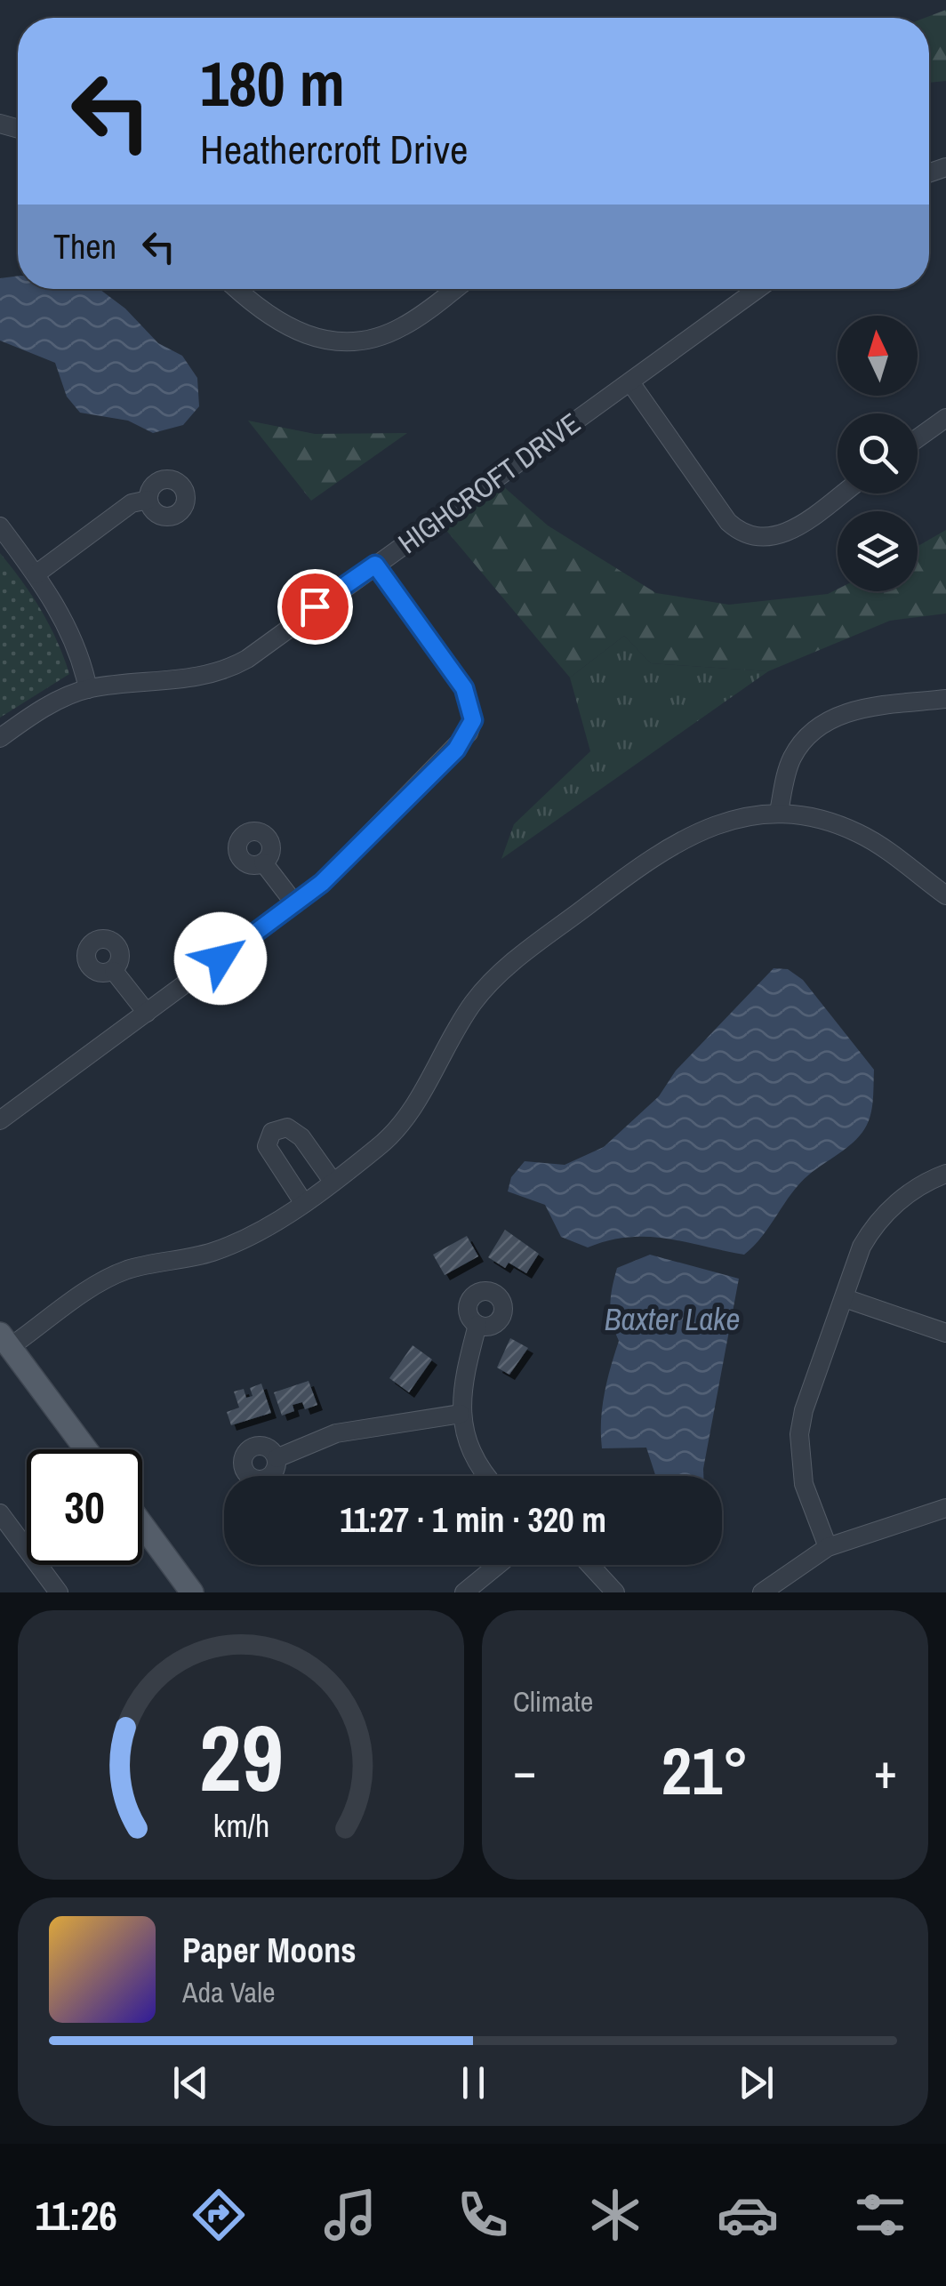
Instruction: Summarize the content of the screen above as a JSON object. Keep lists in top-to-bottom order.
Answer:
{
  "streets": {
    "street": ["HIGHCROFT DRIVE"]
  },
  "water": ["Baxter Lake"],
  "north": "top",
  "page": {
    "turn": ["180 m", "Heathercroft Drive"],
    "then": "Then",
    "limit": "30",
    "trip": "11:27 · 1 min · 320 m",
    "tile": "Climate",
    "heat": ["−", "21°", "+"],
    "song": ["Paper Moons", "Ada Vale"],
    "tabs": "11:26",
    "gauge": ["29", "km/h"]
  }
}
